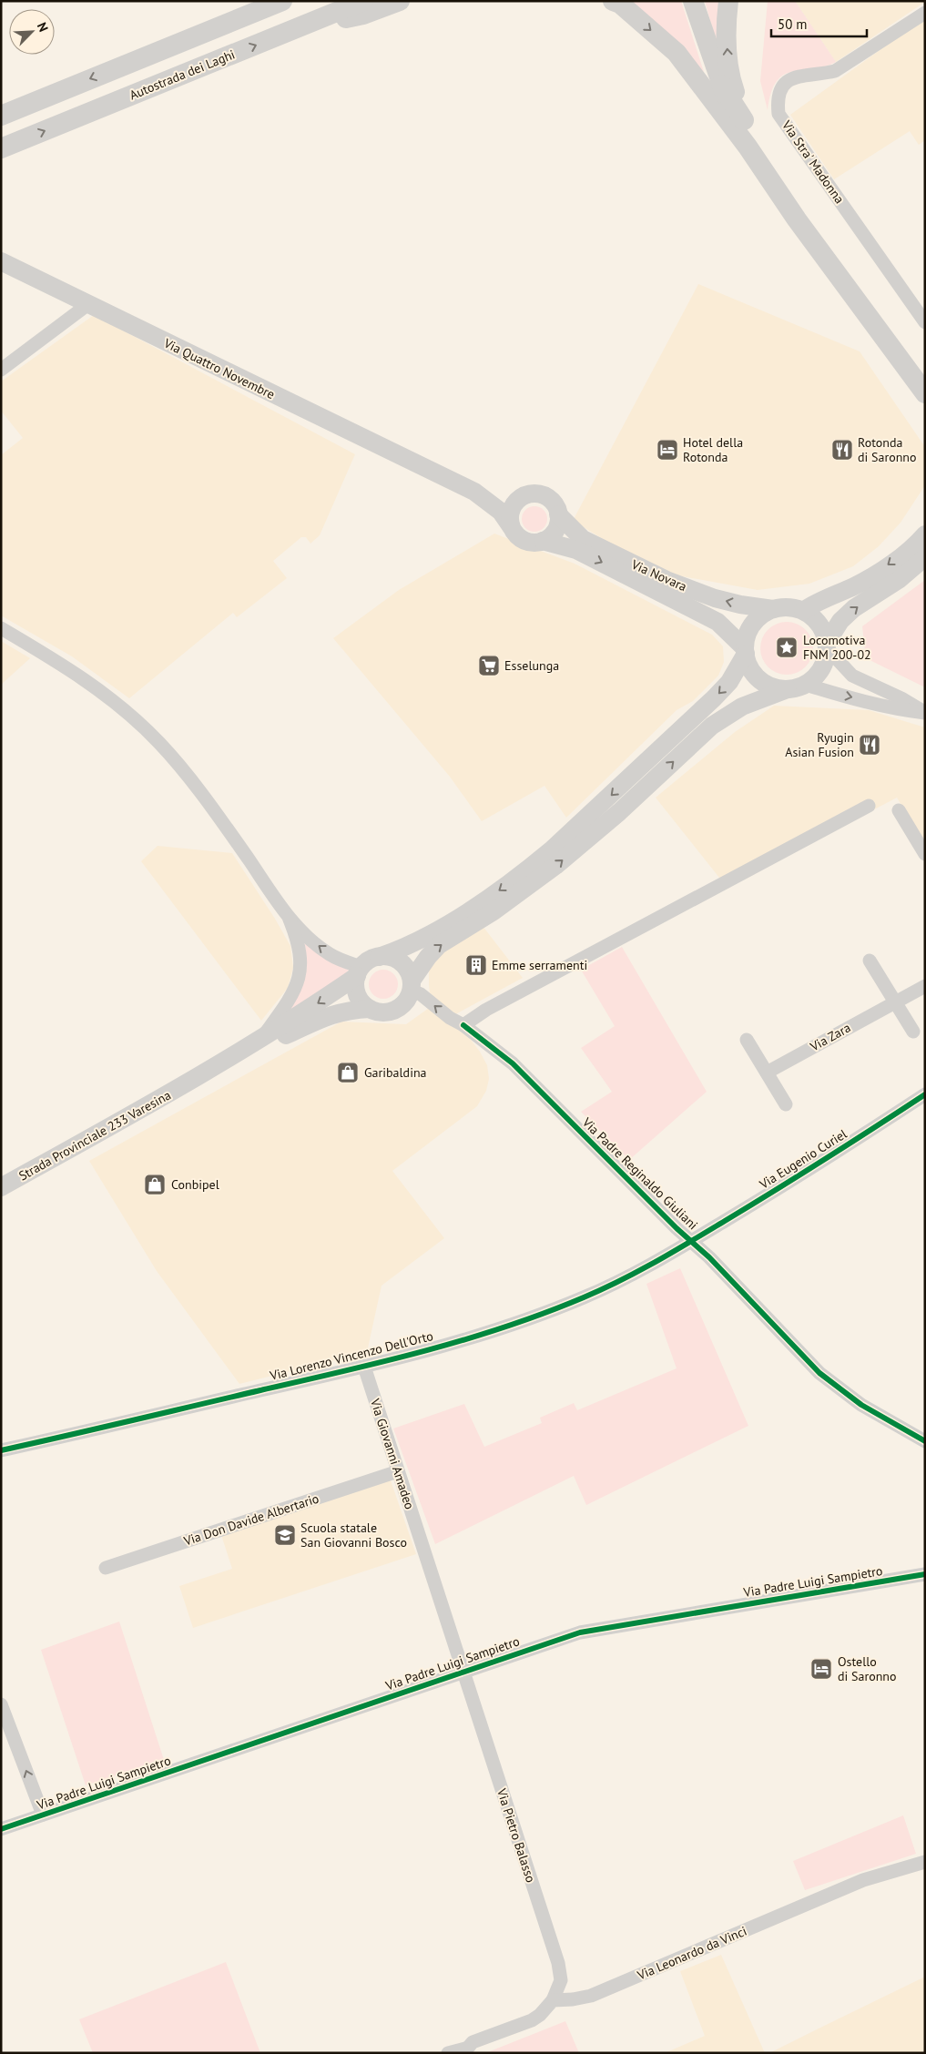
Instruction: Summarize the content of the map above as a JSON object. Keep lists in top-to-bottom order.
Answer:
{
  "streets": {
    "highway": ["Autostrada dei Laghi"],
    "main road": ["Via Quattro Novembre", "Via Novara", "Strada Provinciale 233 Varesina"],
    "street": [
      "Via Stra' Madonna",
      "Via Zara",
      "Via Eugenio Curiel",
      "Via Padre Reginaldo Giuliani",
      "Via Lorenzo Vincenzo Dell'Orto",
      "Via Giovanni Amadeo",
      "Via Don Davide Albertario",
      "Via Padre Luigi Sampietro",
      "Via Pietro Balasso",
      "Via Leonardo da Vinci"
    ]
  },
  "crossings": [
    ["Via Quattro Novembre", "Via Novara"],
    ["Strada Provinciale 233 Varesina", "Via Padre Reginaldo Giuliani"],
    ["Via Eugenio Curiel", "Via Padre Reginaldo Giuliani"],
    ["Via Eugenio Curiel", "Via Lorenzo Vincenzo Dell'Orto"],
    ["Via Padre Reginaldo Giuliani", "Via Lorenzo Vincenzo Dell'Orto"],
    ["Via Lorenzo Vincenzo Dell'Orto", "Via Giovanni Amadeo"],
    ["Via Giovanni Amadeo", "Via Don Davide Albertario"],
    ["Via Giovanni Amadeo", "Via Padre Luigi Sampietro"],
    ["Via Giovanni Amadeo", "Via Pietro Balasso"],
    ["Via Padre Luigi Sampietro", "Via Pietro Balasso"],
    ["Via Pietro Balasso", "Via Leonardo da Vinci"]
  ],
  "places": {
    "hotel": ["Hotel della Rotonda", "Ostello di Saronno"],
    "restaurant": ["Rotonda di Saronno", "Ryugin Asian Fusion"],
    "place": ["Locomotiva FNM 200-02"],
    "supermarket": ["Esselunga"],
    "building": ["Emme serramenti"],
    "shop": ["Garibaldina", "Conbipel"],
    "school or university": ["Scuola statale San Giovanni Bosco"]
  },
  "scale_bar": "50 m",
  "north": "top right"
}
